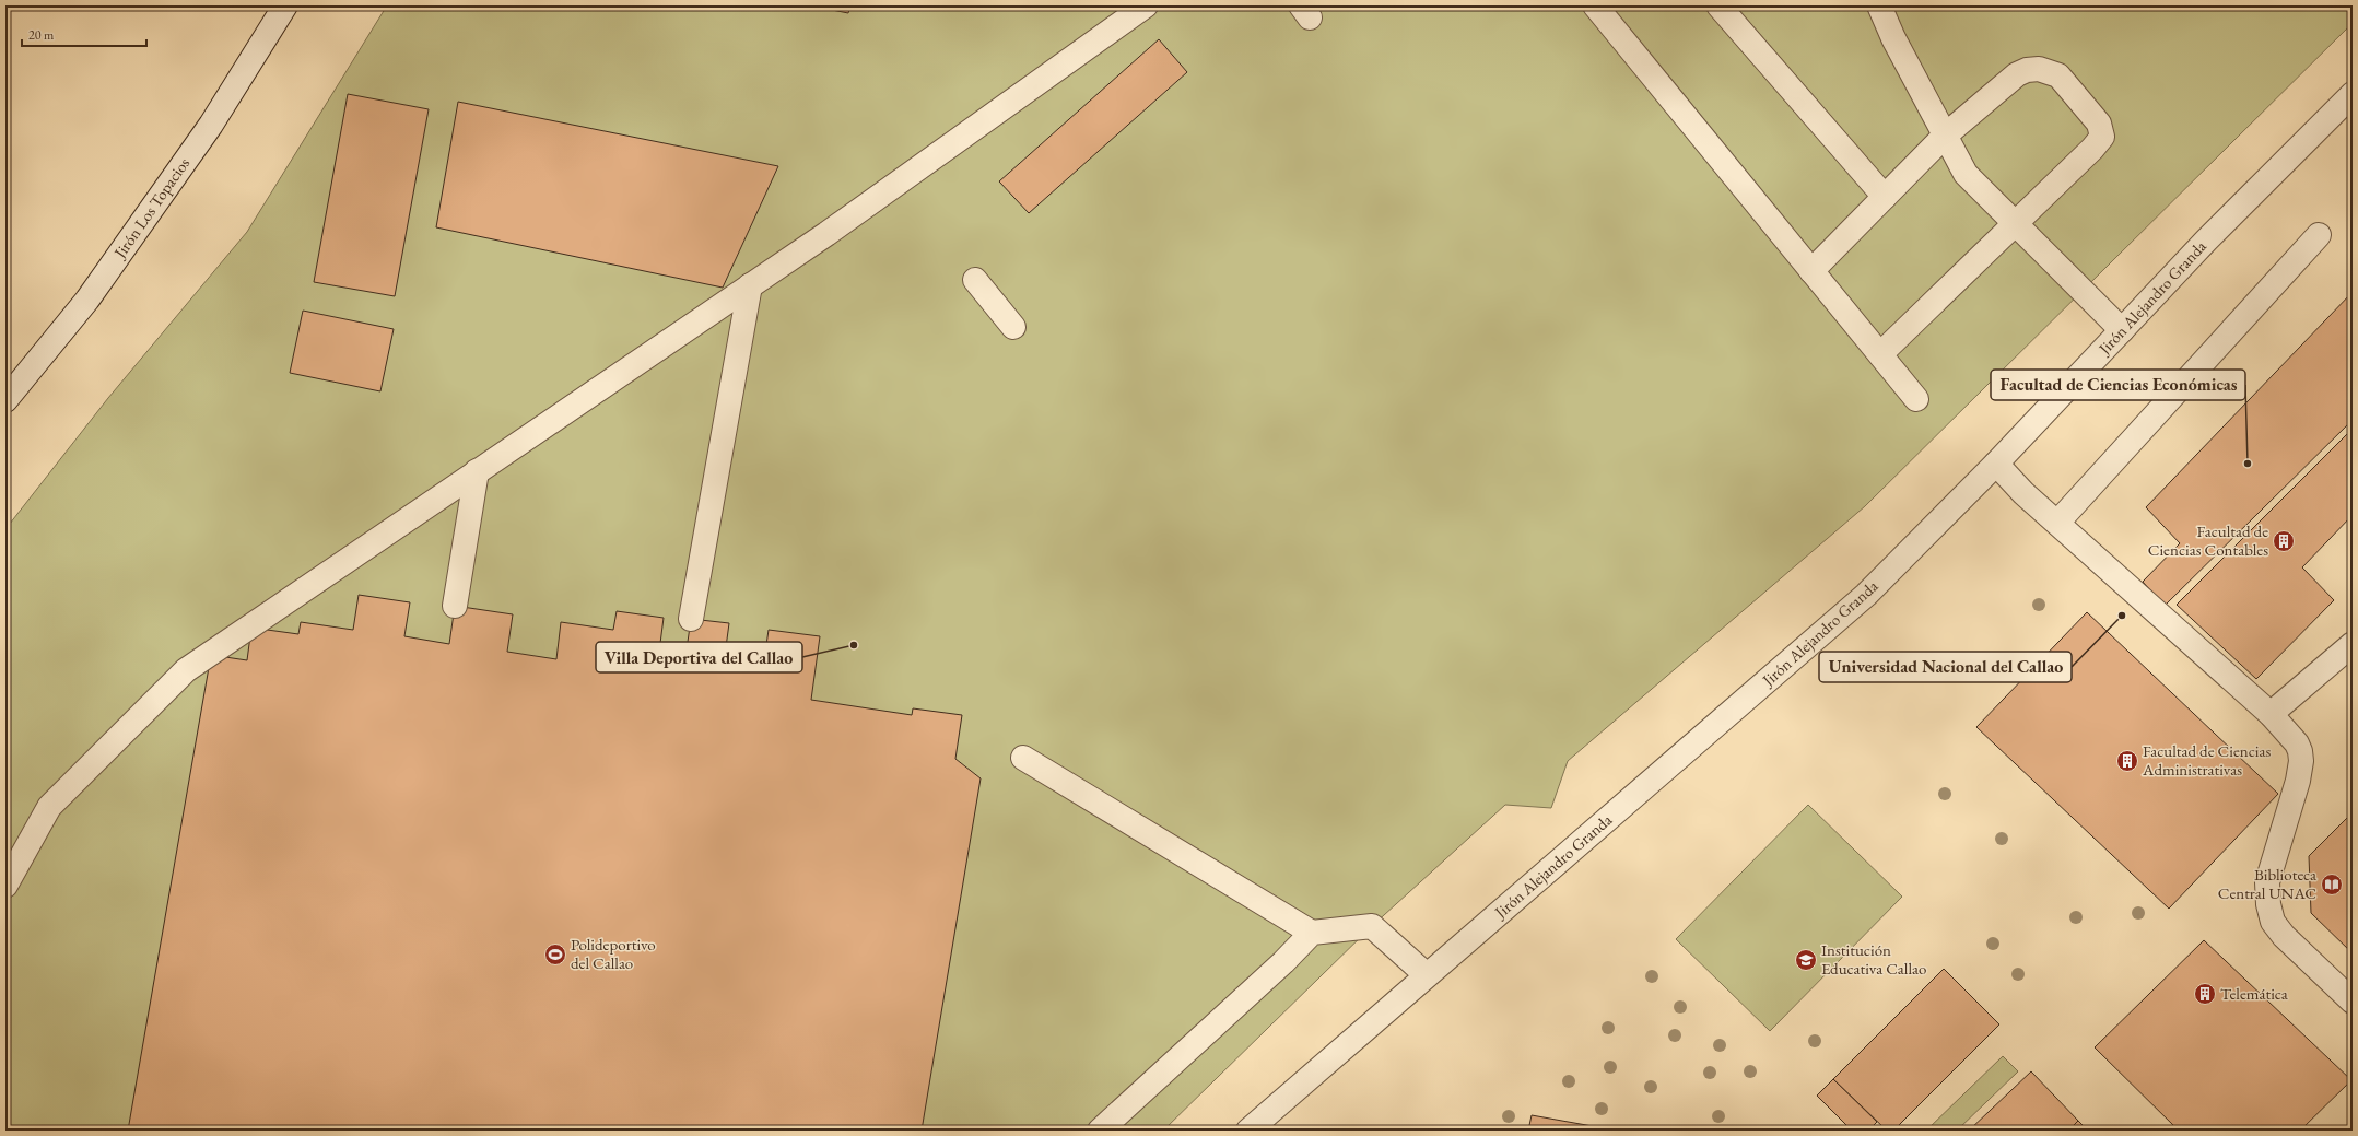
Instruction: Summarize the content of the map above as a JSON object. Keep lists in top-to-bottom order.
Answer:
{
  "streets": {
    "street": ["Jirón Los Topacios", "Jirón Alejandro Granda"]
  },
  "places": {
    "other": ["Facultad de Ciencias Económicas", "Universidad Nacional del Callao", "Villa Deportiva del Callao"],
    "building": ["Facultad de Ciencias Contables", "Facultad de Ciencias Administrativas", "Telemática"],
    "library": ["Biblioteca Central UNAC"],
    "sports": ["Polideportivo del Callao"],
    "school or university": ["Institución Educativa Callao"]
  },
  "scale_bar": "20 m"
}
